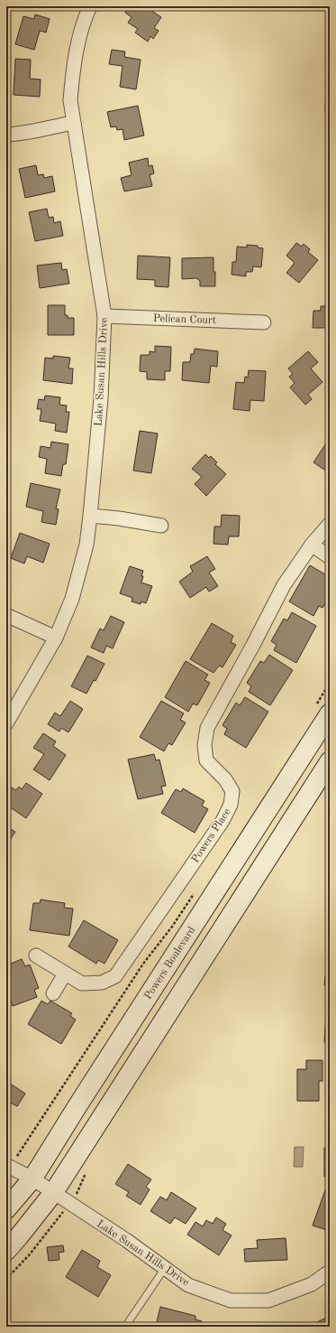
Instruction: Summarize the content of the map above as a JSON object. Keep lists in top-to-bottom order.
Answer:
{
  "streets": {
    "main road": ["Powers Boulevard"],
    "street": ["Pelican Court", "Lake Susan Hills Drive", "Powers Place"]
  },
  "crossings": [
    ["Pelican Court", "Lake Susan Hills Drive"],
    ["Lake Susan Hills Drive", "Powers Boulevard"]
  ]
}
